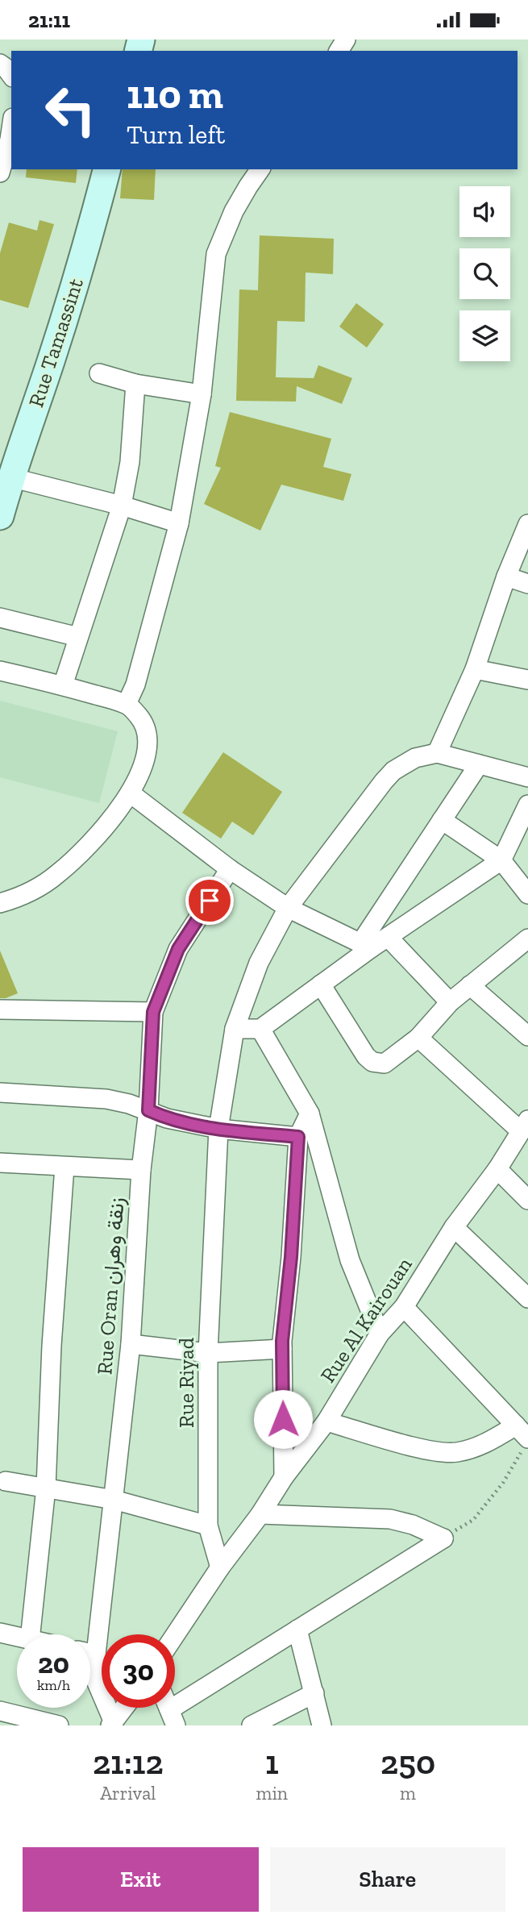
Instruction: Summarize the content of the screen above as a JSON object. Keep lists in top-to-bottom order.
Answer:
{
  "streets": {
    "main road": ["Rue Tamassint"],
    "street": ["Rue Oran زنقة وهران", "Rue Al Kairouan", "Rue Riyad"]
  },
  "crossings": [
    ["Rue Al Kairouan", "Rue Riyad"]
  ],
  "page": {
    "status": "21:11",
    "turn": ["110 m", "Turn left"],
    "speed": "20 km/h",
    "limit": "30",
    "eta": [
      "21:12",
      "Arrival",
      "1",
      "min",
      "250",
      "m"
    ],
    "buttons": ["Exit", "Share"]
  }
}
